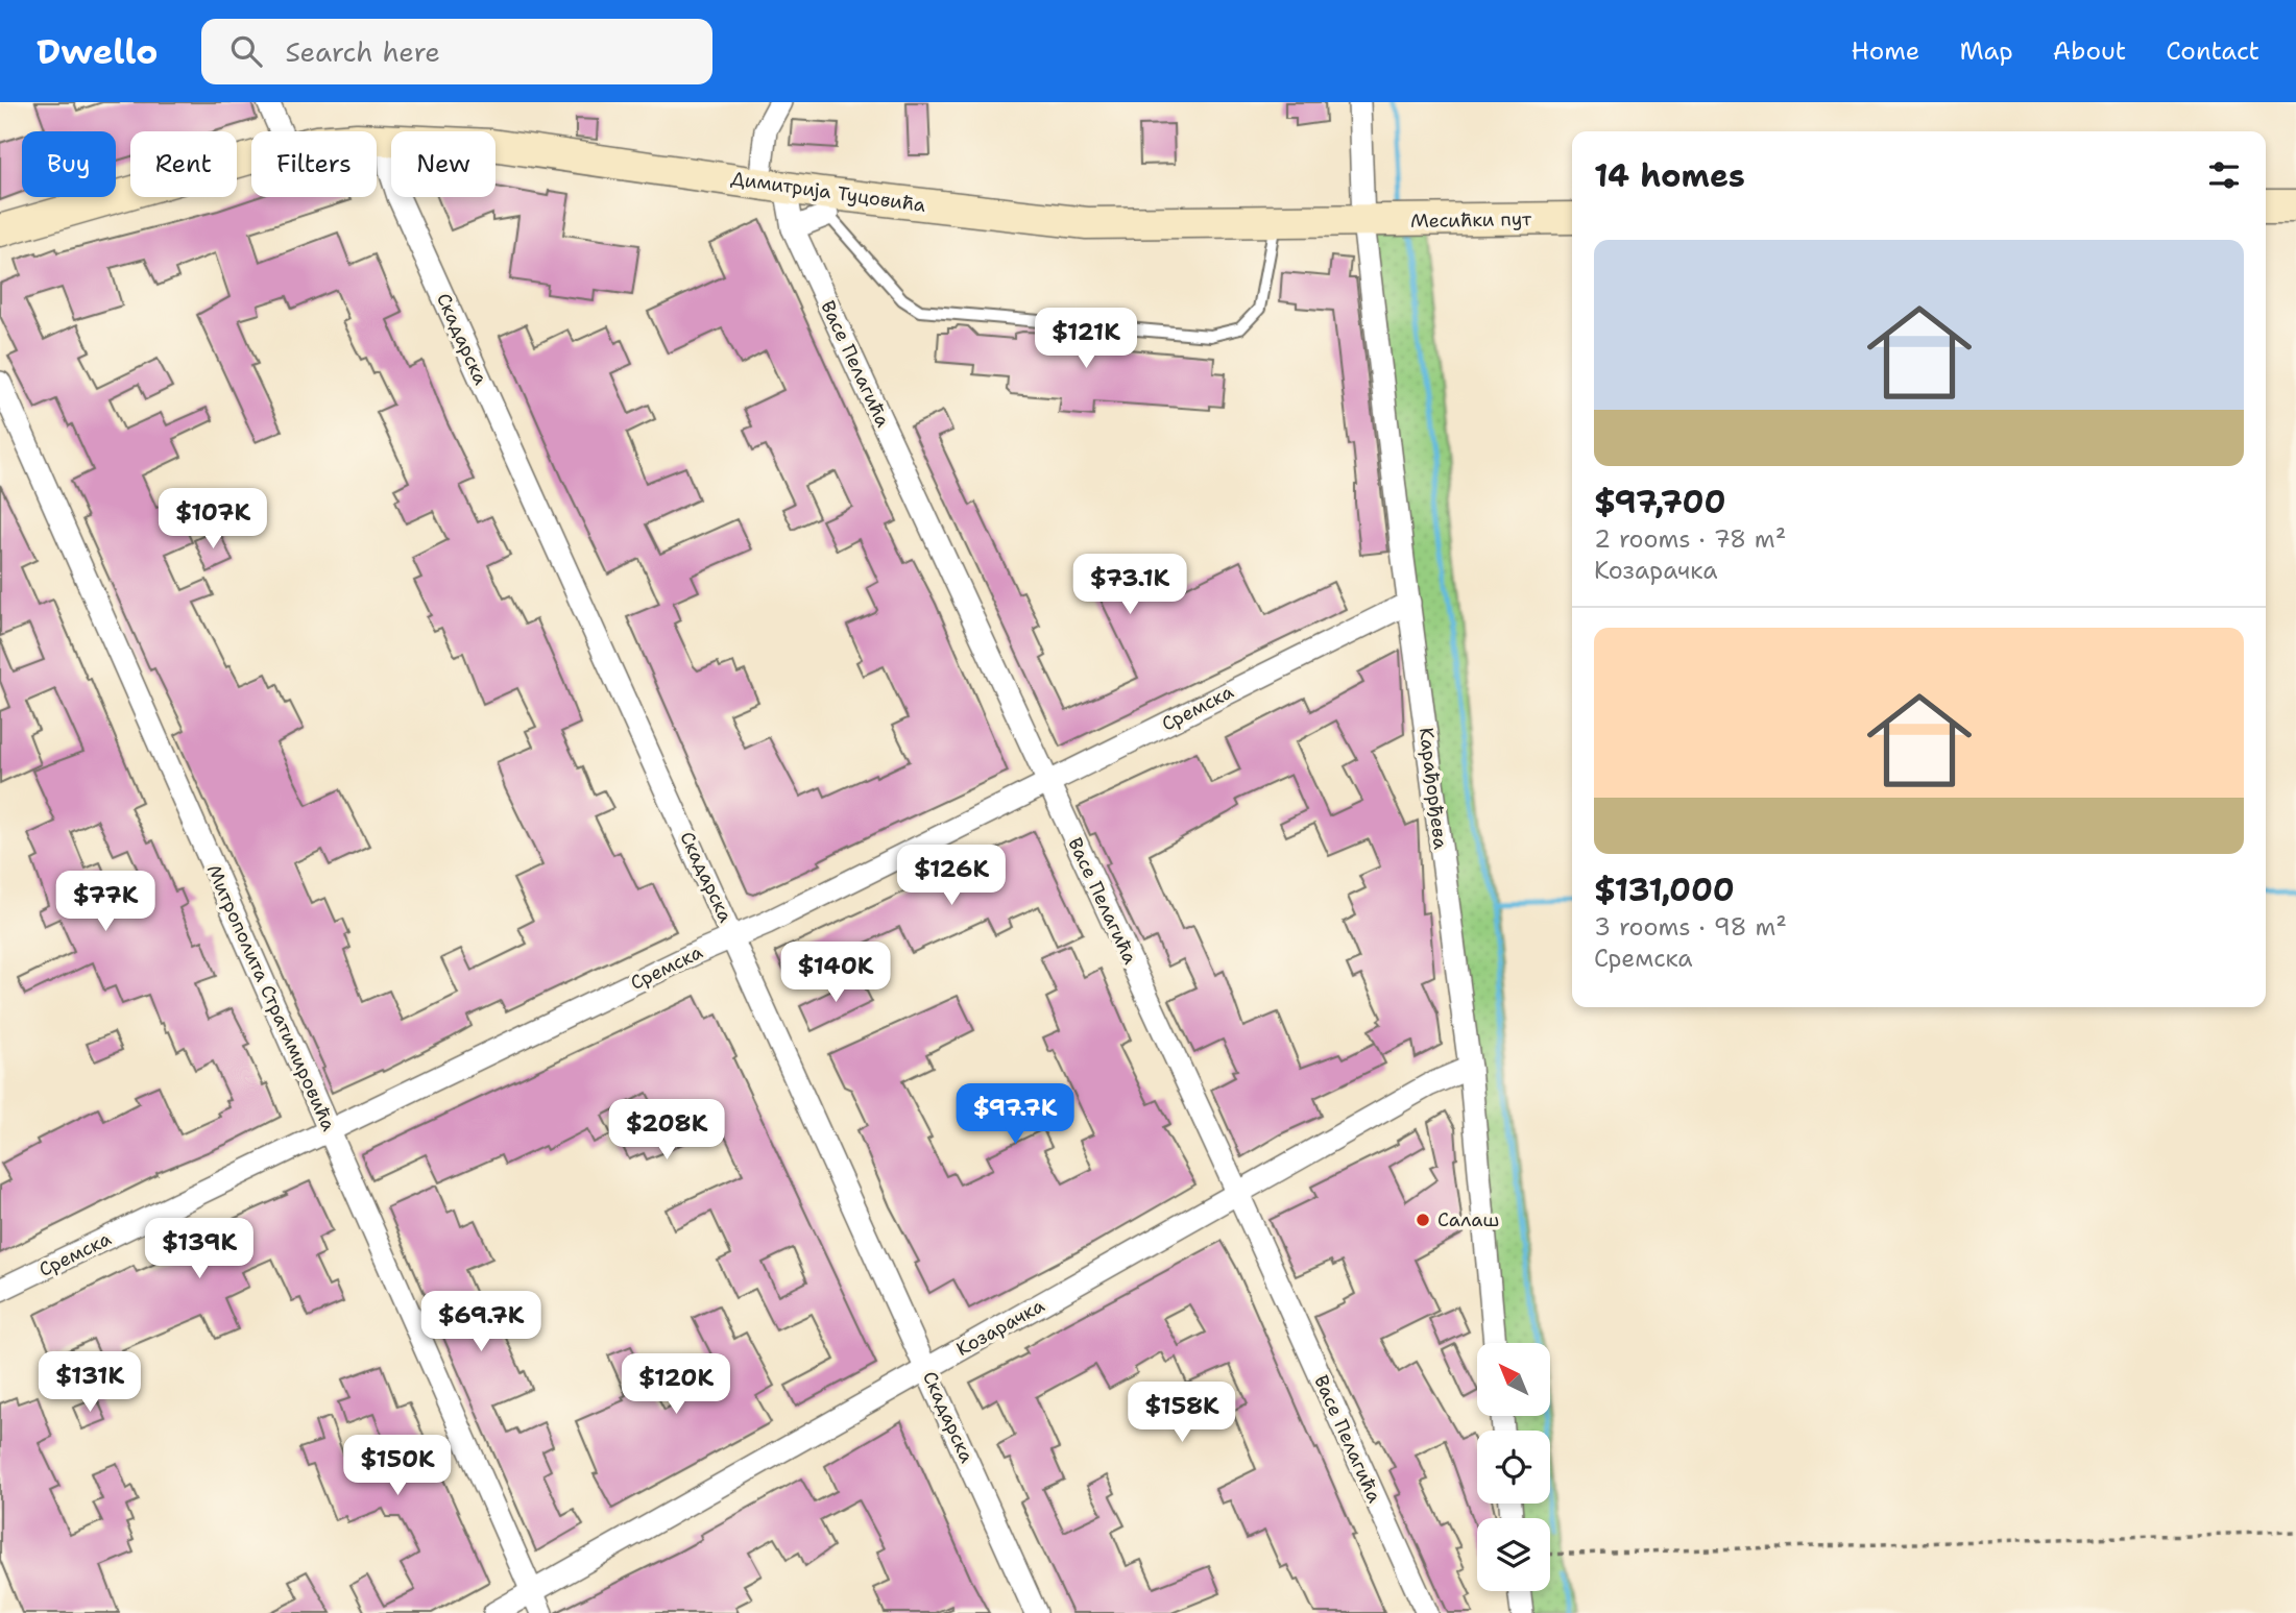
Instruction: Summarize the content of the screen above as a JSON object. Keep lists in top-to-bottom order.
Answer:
{
  "streets": {
    "street": [
      "Димитрија Туцовића",
      "Месићки пут",
      "Скадарска",
      "Васе Пелагића",
      "Сремска",
      "Карађорђева",
      "Митрополита Стратимировића",
      "Козарачка"
    ]
  },
  "crossings": [
    ["Димитрија Туцовића", "Месићки пут"],
    ["Димитрија Туцовића", "Скадарска"],
    ["Димитрија Туцовића", "Васе Пелагића"],
    ["Димитрија Туцовића", "Карађорђева"],
    ["Месићки пут", "Карађорђева"],
    ["Скадарска", "Сремска"],
    ["Скадарска", "Козарачка"],
    ["Васе Пелагића", "Сремска"],
    ["Васе Пелагића", "Козарачка"],
    ["Сремска", "Карађорђева"],
    ["Сремска", "Митрополита Стратимировића"],
    ["Карађорђева", "Козарачка"],
    ["Митрополита Стратимировића", "Козарачка"]
  ],
  "places": ["Салаш"],
  "north": "top left",
  "page": {
    "header": "Dwello",
    "search": "Search here",
    "nav": [
      "Home",
      "Map",
      "About",
      "Contact"
    ],
    "chip": [
      "Buy",
      "Rent",
      "Filters",
      "New"
    ],
    "heading": "14 homes",
    "list": [
      {
        "name": "$97,700",
        "note": "2 rooms · 78 m² · Козарачка"
      },
      {
        "name": "$131,000",
        "note": "3 rooms · 98 m² · Сремска"
      }
    ],
    "price": [
      "$121K",
      "$107K",
      "$73.1K",
      "$126K",
      "$77K",
      "$140K",
      "$97.7K",
      "$208K",
      "$139K",
      "$69.7K",
      "$131K",
      "$120K",
      "$158K",
      "$150K"
    ]
  }
}
